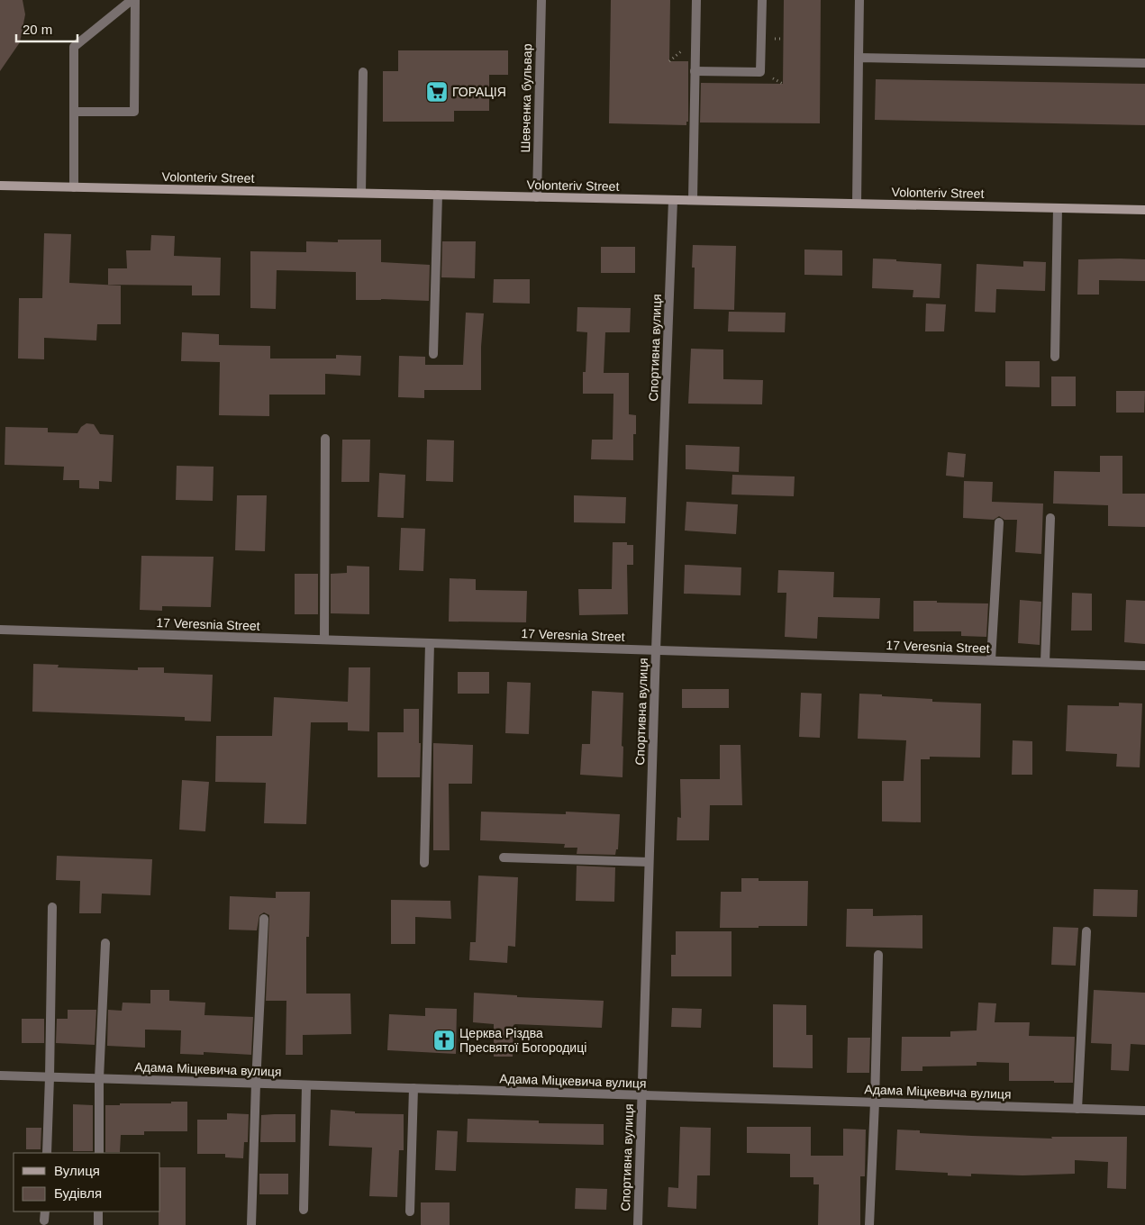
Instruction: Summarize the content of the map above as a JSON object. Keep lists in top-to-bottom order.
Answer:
{
  "streets": {
    "street": [
      "Шевченка бульвар",
      "Volonteriv Street",
      "Спортивна вулиця",
      "17 Veresnia Street",
      "Адама Міцкевича вулиця"
    ]
  },
  "crossings": [
    ["Шевченка бульвар", "Volonteriv Street"],
    ["Volonteriv Street", "Спортивна вулиця"],
    ["Спортивна вулиця", "17 Veresnia Street"],
    ["Спортивна вулиця", "Адама Міцкевича вулиця"]
  ],
  "places": {
    "supermarket": ["ГОРАЦІЯ"],
    "church": ["Церква Різдва Пресвятої Богородиці"]
  },
  "legend": ["Вулиця", "Будівля"],
  "scale_bar": "20 m"
}
